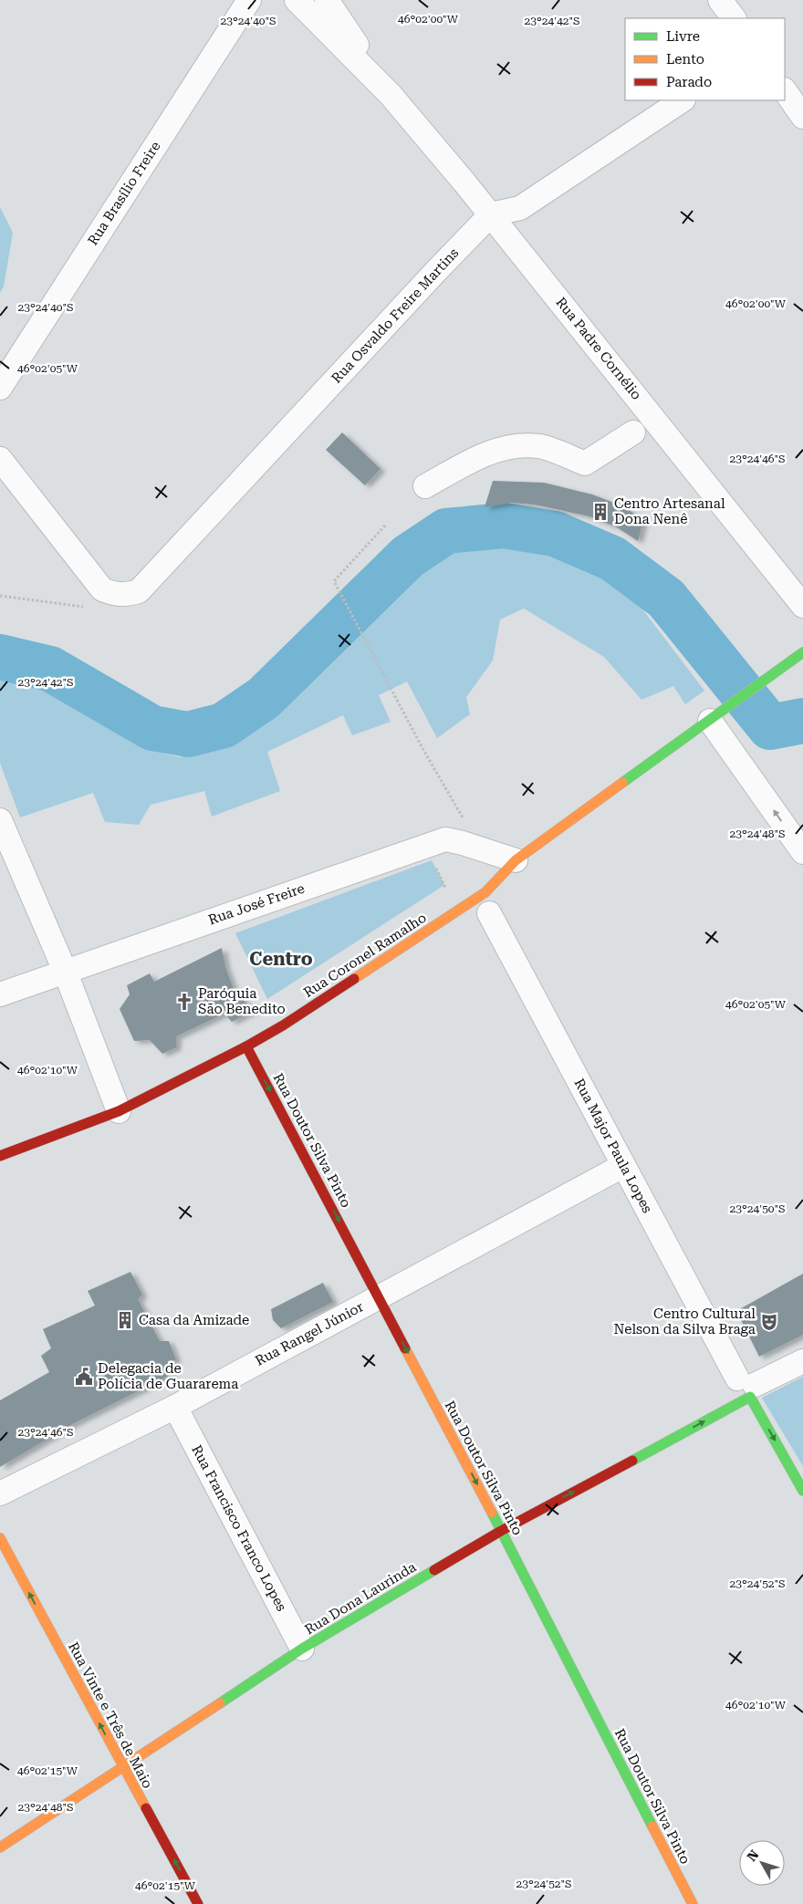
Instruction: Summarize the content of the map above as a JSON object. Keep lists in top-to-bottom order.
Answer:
{
  "streets": {
    "street": [
      "Rua Brasílio Freire",
      "Rua Osvaldo Freire Martins",
      "Rua Padre Cornélio",
      "Rua José Freire",
      "Rua Coronel Ramalho",
      "Rua Doutor Silva Pinto",
      "Rua Major Paula Lopes",
      "Rua Rangel Júnior",
      "Rua Francisco Franco Lopes",
      "Rua Dona Laurinda",
      "Rua Vinte e Três de Maio"
    ]
  },
  "crossings": [
    ["Rua Osvaldo Freire Martins", "Rua Padre Cornélio"],
    ["Rua José Freire", "Rua Coronel Ramalho"],
    ["Rua Coronel Ramalho", "Rua Doutor Silva Pinto"],
    ["Rua Doutor Silva Pinto", "Rua Rangel Júnior"],
    ["Rua Doutor Silva Pinto", "Rua Dona Laurinda"],
    ["Rua Major Paula Lopes", "Rua Dona Laurinda"],
    ["Rua Rangel Júnior", "Rua Francisco Franco Lopes"],
    ["Rua Francisco Franco Lopes", "Rua Dona Laurinda"],
    ["Rua Dona Laurinda", "Rua Vinte e Três de Maio"]
  ],
  "one_way": ["Rua Doutor Silva Pinto", "Rua Vinte e Três de Maio"],
  "districts": ["Centro"],
  "places": {
    "building": ["Centro Artesanal Dona Nenê", "Casa da Amizade"],
    "church": ["Paróquia São Benedito"],
    "theatre": ["Centro Cultural Nelson da Silva Braga"],
    "public building": ["Delegacia de Polícia de Guararema"]
  },
  "legend": ["Livre", "Lento", "Parado"],
  "north": "top left",
  "coordinates": [
    "46°02'00\"W",
    "23°24'40\"S",
    "23°24'42\"S",
    "46°02'05\"W",
    "23°24'46\"S",
    "23°24'48\"S",
    "46°02'10\"W",
    "23°24'50\"S",
    "23°24'52\"S",
    "46°02'15\"W"
  ]
}
